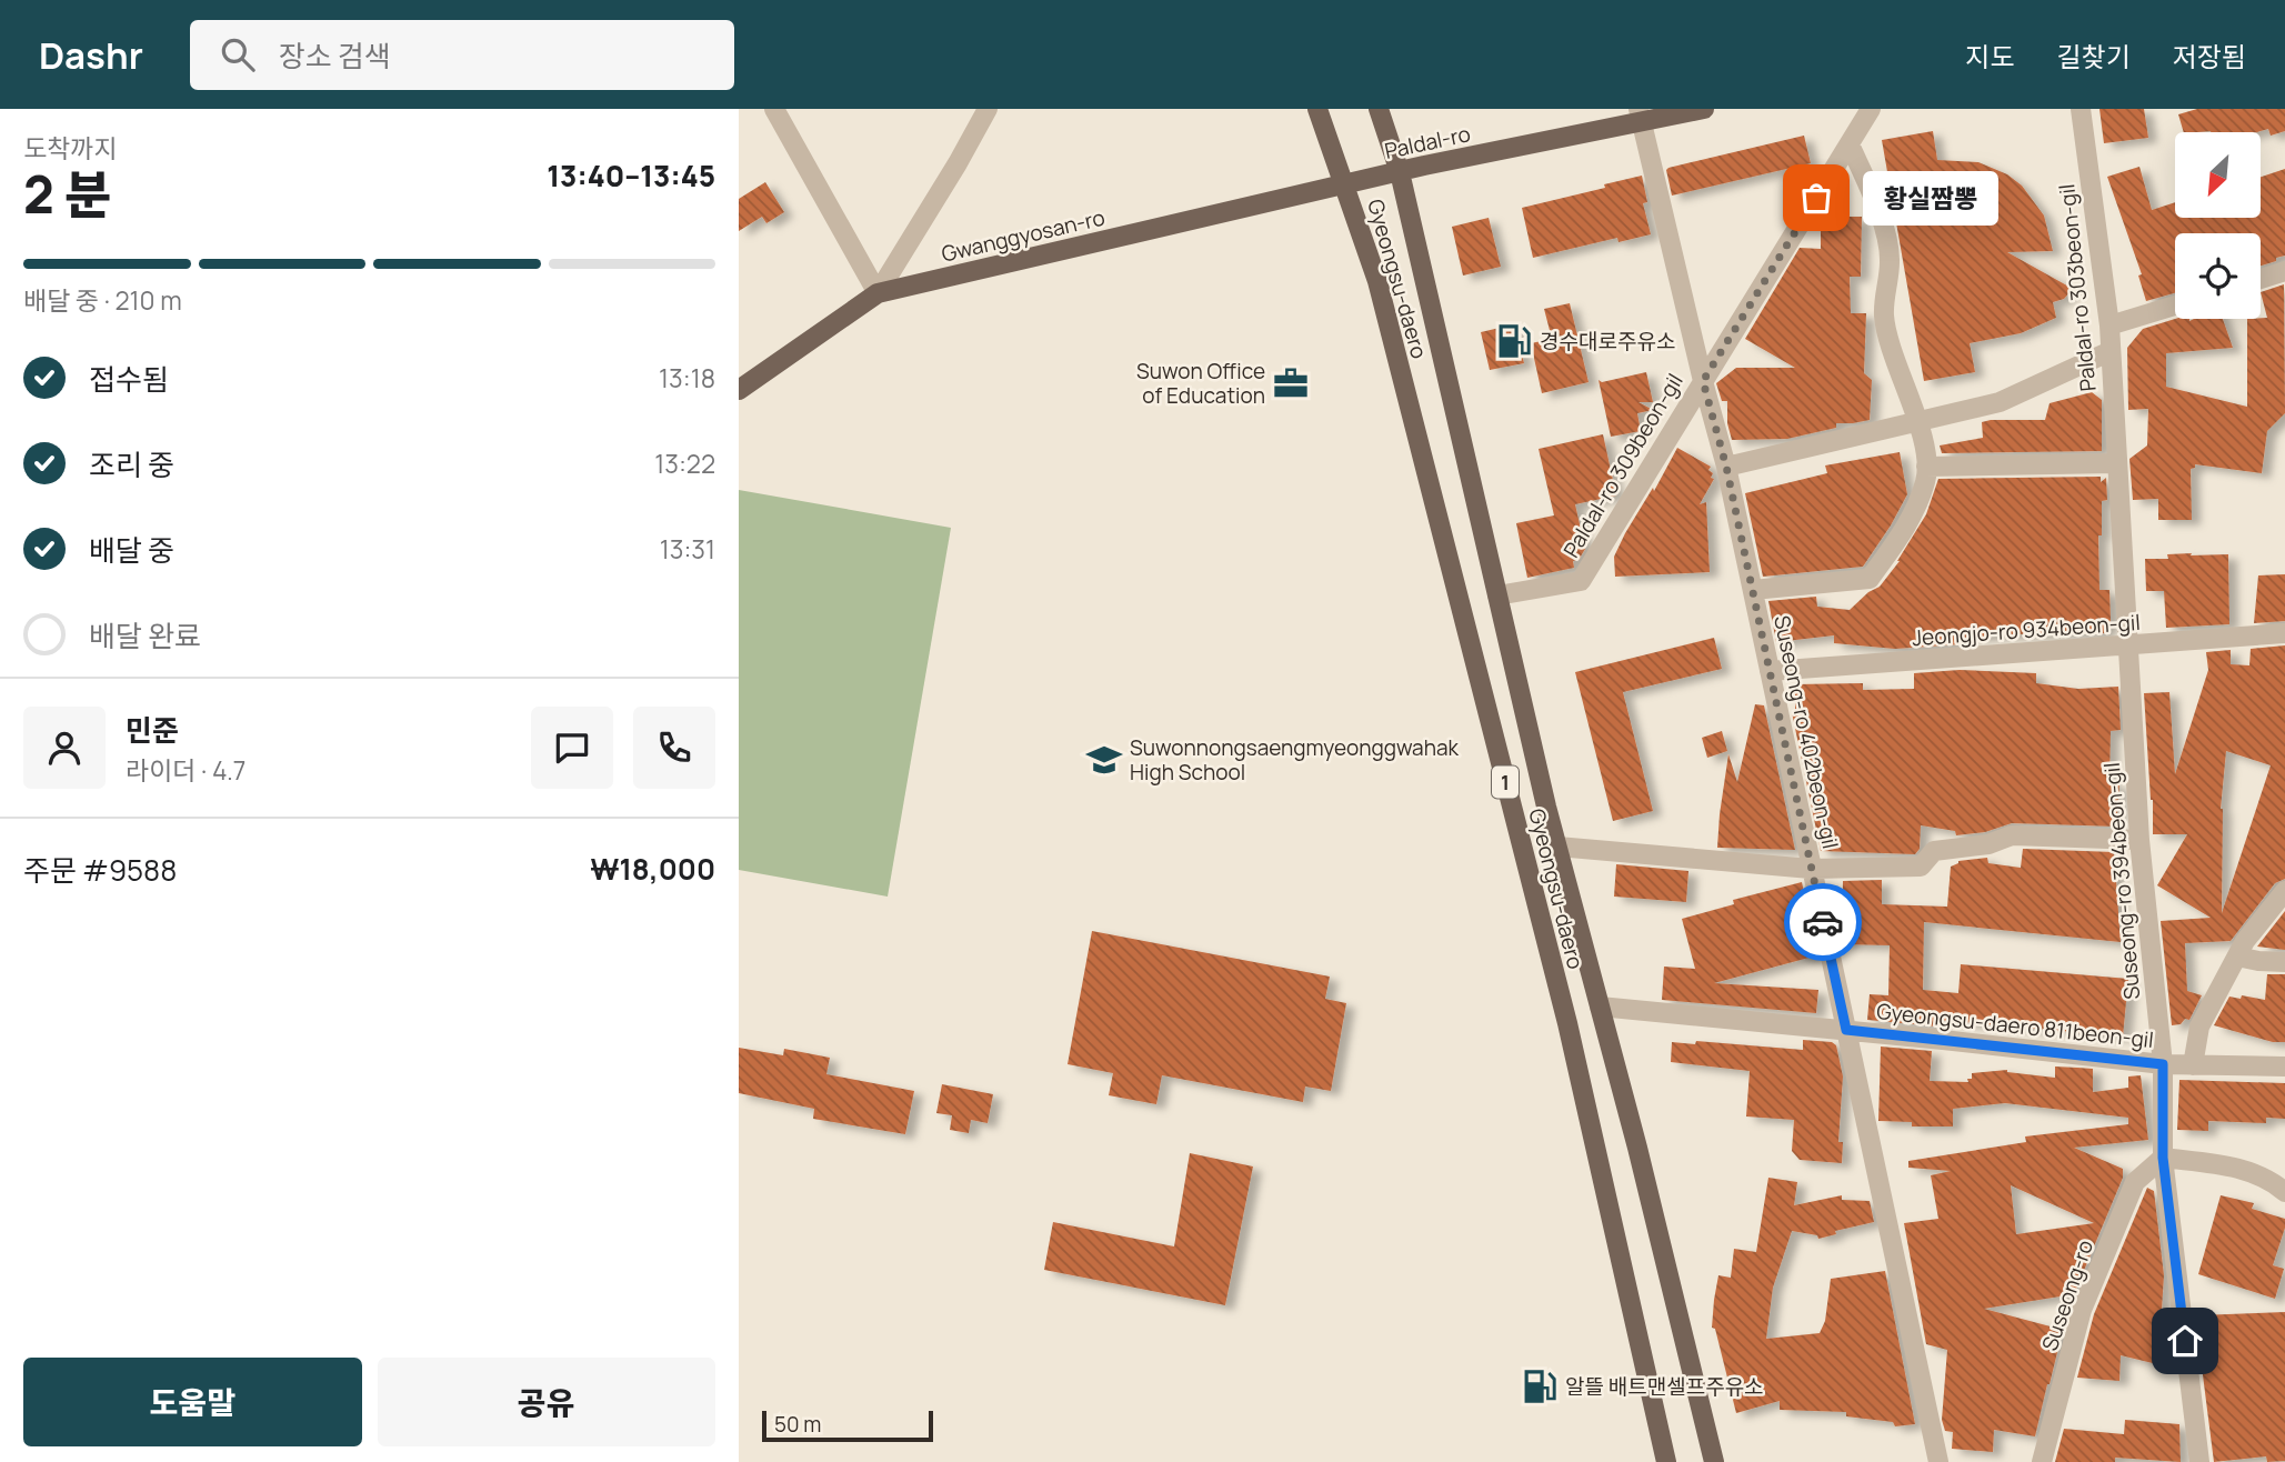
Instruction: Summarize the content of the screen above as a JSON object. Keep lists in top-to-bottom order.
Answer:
{
  "streets": {
    "main road": [
      "Paldal-ro",
      "Gwanggyosan-ro",
      "Gyeongsu-daero",
      "1"
    ],
    "street": [
      "Paldal-ro 303beon-gil",
      "Paldal-ro 309beon-gil",
      "Jeongjo-ro 934beon-gil",
      "Suseong-ro 402beon-gil",
      "Suseong-ro 394beon-gil",
      "Gyeongsu-daero 811beon-gil",
      "Suseong-ro"
    ]
  },
  "crossings": [
    ["Paldal-ro", "Gwanggyosan-ro"],
    ["Paldal-ro", "Gyeongsu-daero"],
    ["Paldal-ro", "Suseong-ro 402beon-gil"],
    ["Gwanggyosan-ro", "Gyeongsu-daero"],
    ["Gyeongsu-daero", "Paldal-ro 309beon-gil"],
    ["Gyeongsu-daero", "Gyeongsu-daero 811beon-gil"],
    ["Paldal-ro 303beon-gil", "Jeongjo-ro 934beon-gil"],
    ["Paldal-ro 303beon-gil", "Suseong-ro 394beon-gil"],
    ["Paldal-ro 309beon-gil", "Suseong-ro 402beon-gil"],
    ["Jeongjo-ro 934beon-gil", "Suseong-ro 402beon-gil"],
    ["Jeongjo-ro 934beon-gil", "Suseong-ro 394beon-gil"],
    ["Suseong-ro 402beon-gil", "Gyeongsu-daero 811beon-gil"],
    ["Suseong-ro 394beon-gil", "Gyeongsu-daero 811beon-gil"],
    ["Suseong-ro 394beon-gil", "Suseong-ro"]
  ],
  "places": {
    "other": ["황실짬뽕"],
    "fuel station": ["경수대로주유소", "알뜰 배트맨셀프주유소"],
    "office": ["Suwon Office of Education"],
    "school or university": ["Suwonnongsaengmyeonggwahak High School"]
  },
  "scale_bar": "50 m",
  "north": "bottom left",
  "page": {
    "header": "Dashr",
    "search": "장소 검색",
    "nav": ["지도", "길찾기", "저장됨"],
    "heading": ["2 분", "도착까지", "13:40–13:45"],
    "panel": [
      "민준",
      "라이더 · 4.7",
      "주문 #9588",
      "₩18,000"
    ],
    "bubble": "황실짬뽕",
    "bar": "배달 중 · 210 m",
    "list": [
      ["접수됨", "13:18"],
      ["조리 중", "13:22"],
      ["배달 중", "13:31"],
      "배달 완료"
    ],
    "buttons": ["도움말", "공유"],
    "scale": "50 m"
  }
}
